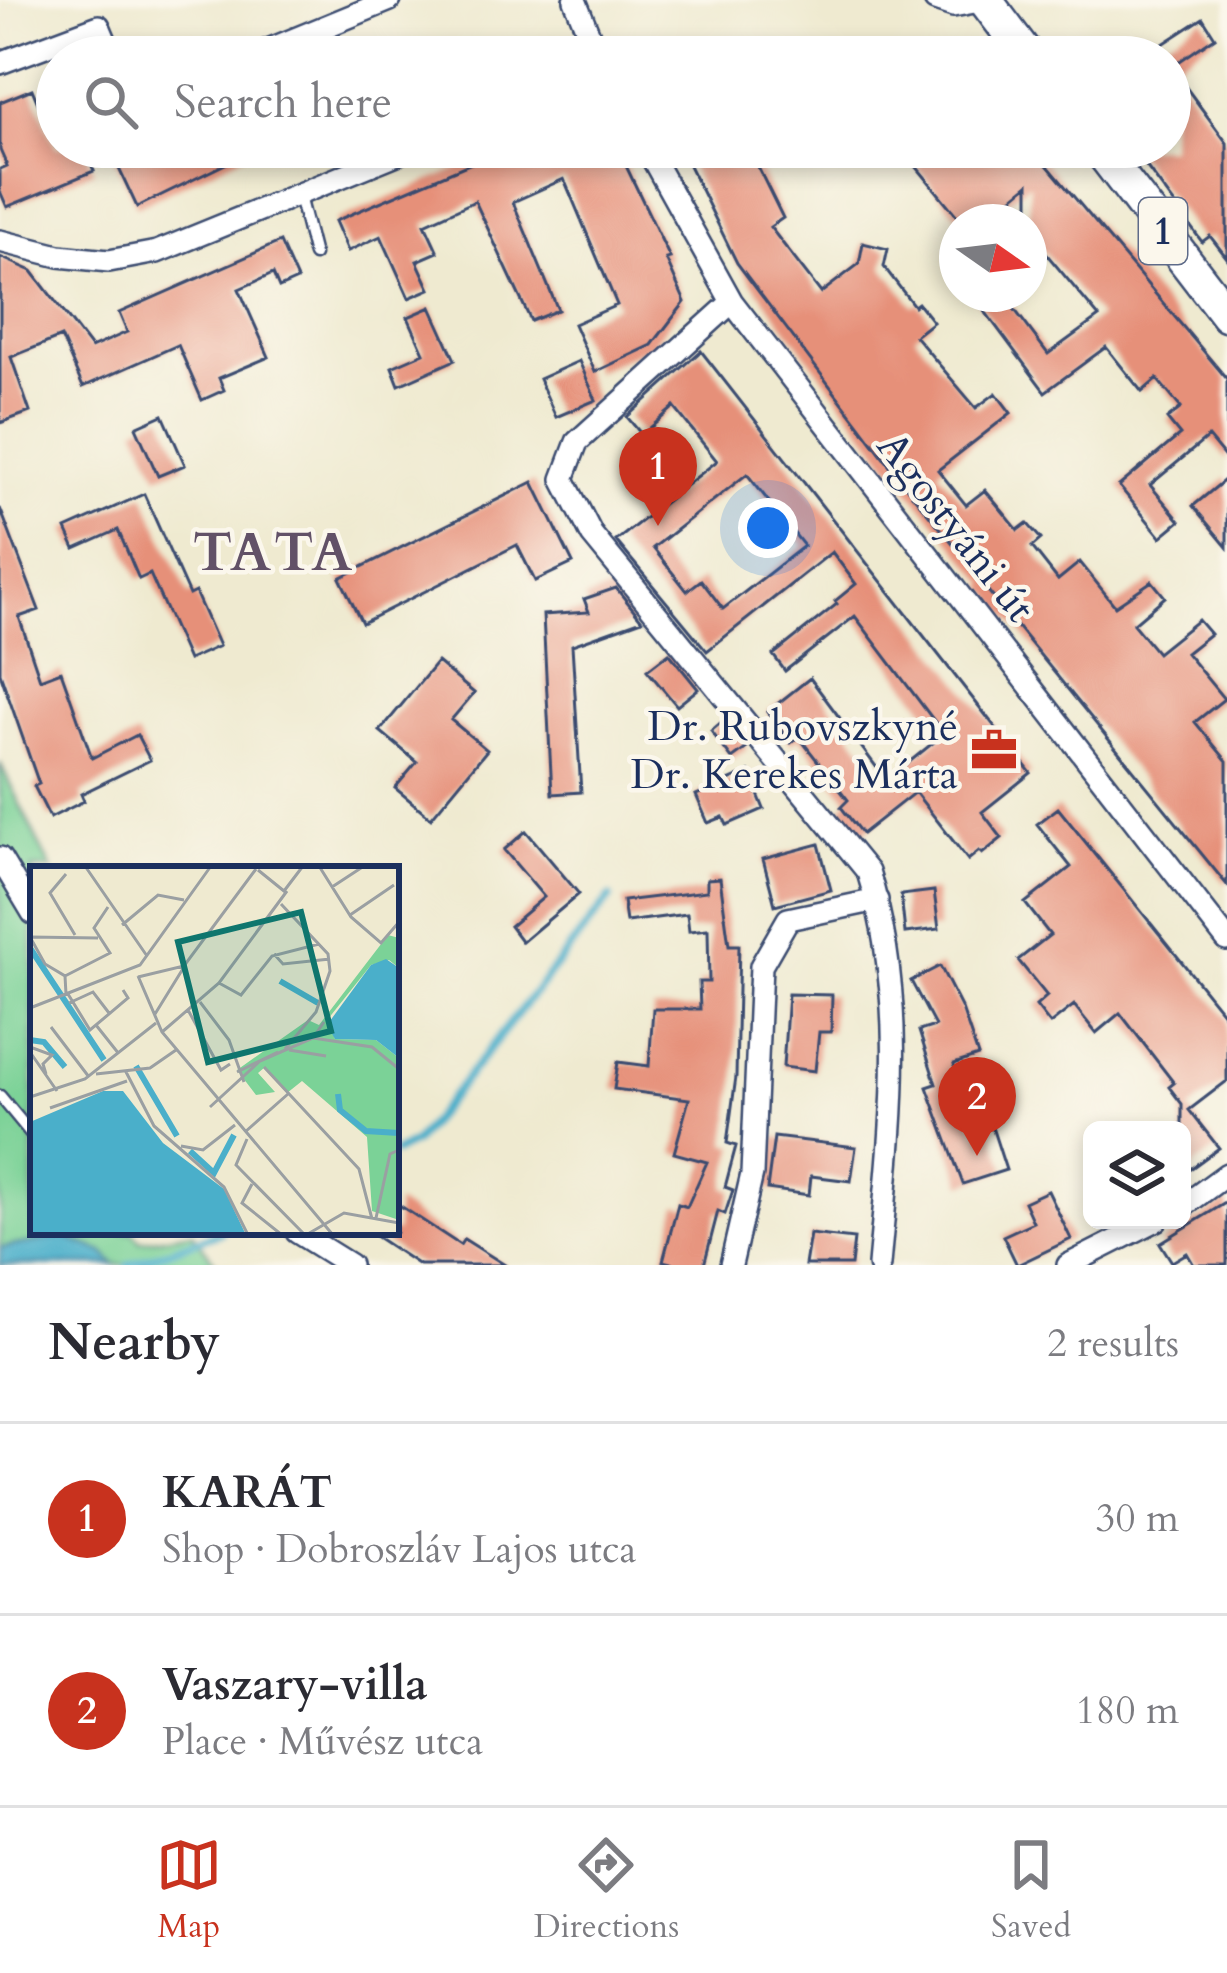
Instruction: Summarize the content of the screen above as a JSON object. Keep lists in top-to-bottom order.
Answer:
{
  "streets": {
    "main road": ["1"],
    "street": ["Agostyáni út"]
  },
  "districts": ["TATA"],
  "places": {
    "office": ["Dr. Rubovszkyné Dr. Kerekes Márta"]
  },
  "north": "right",
  "page": {
    "search": "Search here",
    "pins": ["1", "2"],
    "heading": ["Nearby", "2 results"],
    "list": [
      {
        "mark": "1",
        "name": "KARÁT",
        "note": "Shop · Dobroszláv Lajos utca",
        "value": "30 m"
      },
      {
        "mark": "2",
        "name": "Vaszary-villa",
        "note": "Place · Művész utca",
        "value": "180 m"
      }
    ],
    "nav": ["Map", "Directions", "Saved"]
  }
}
